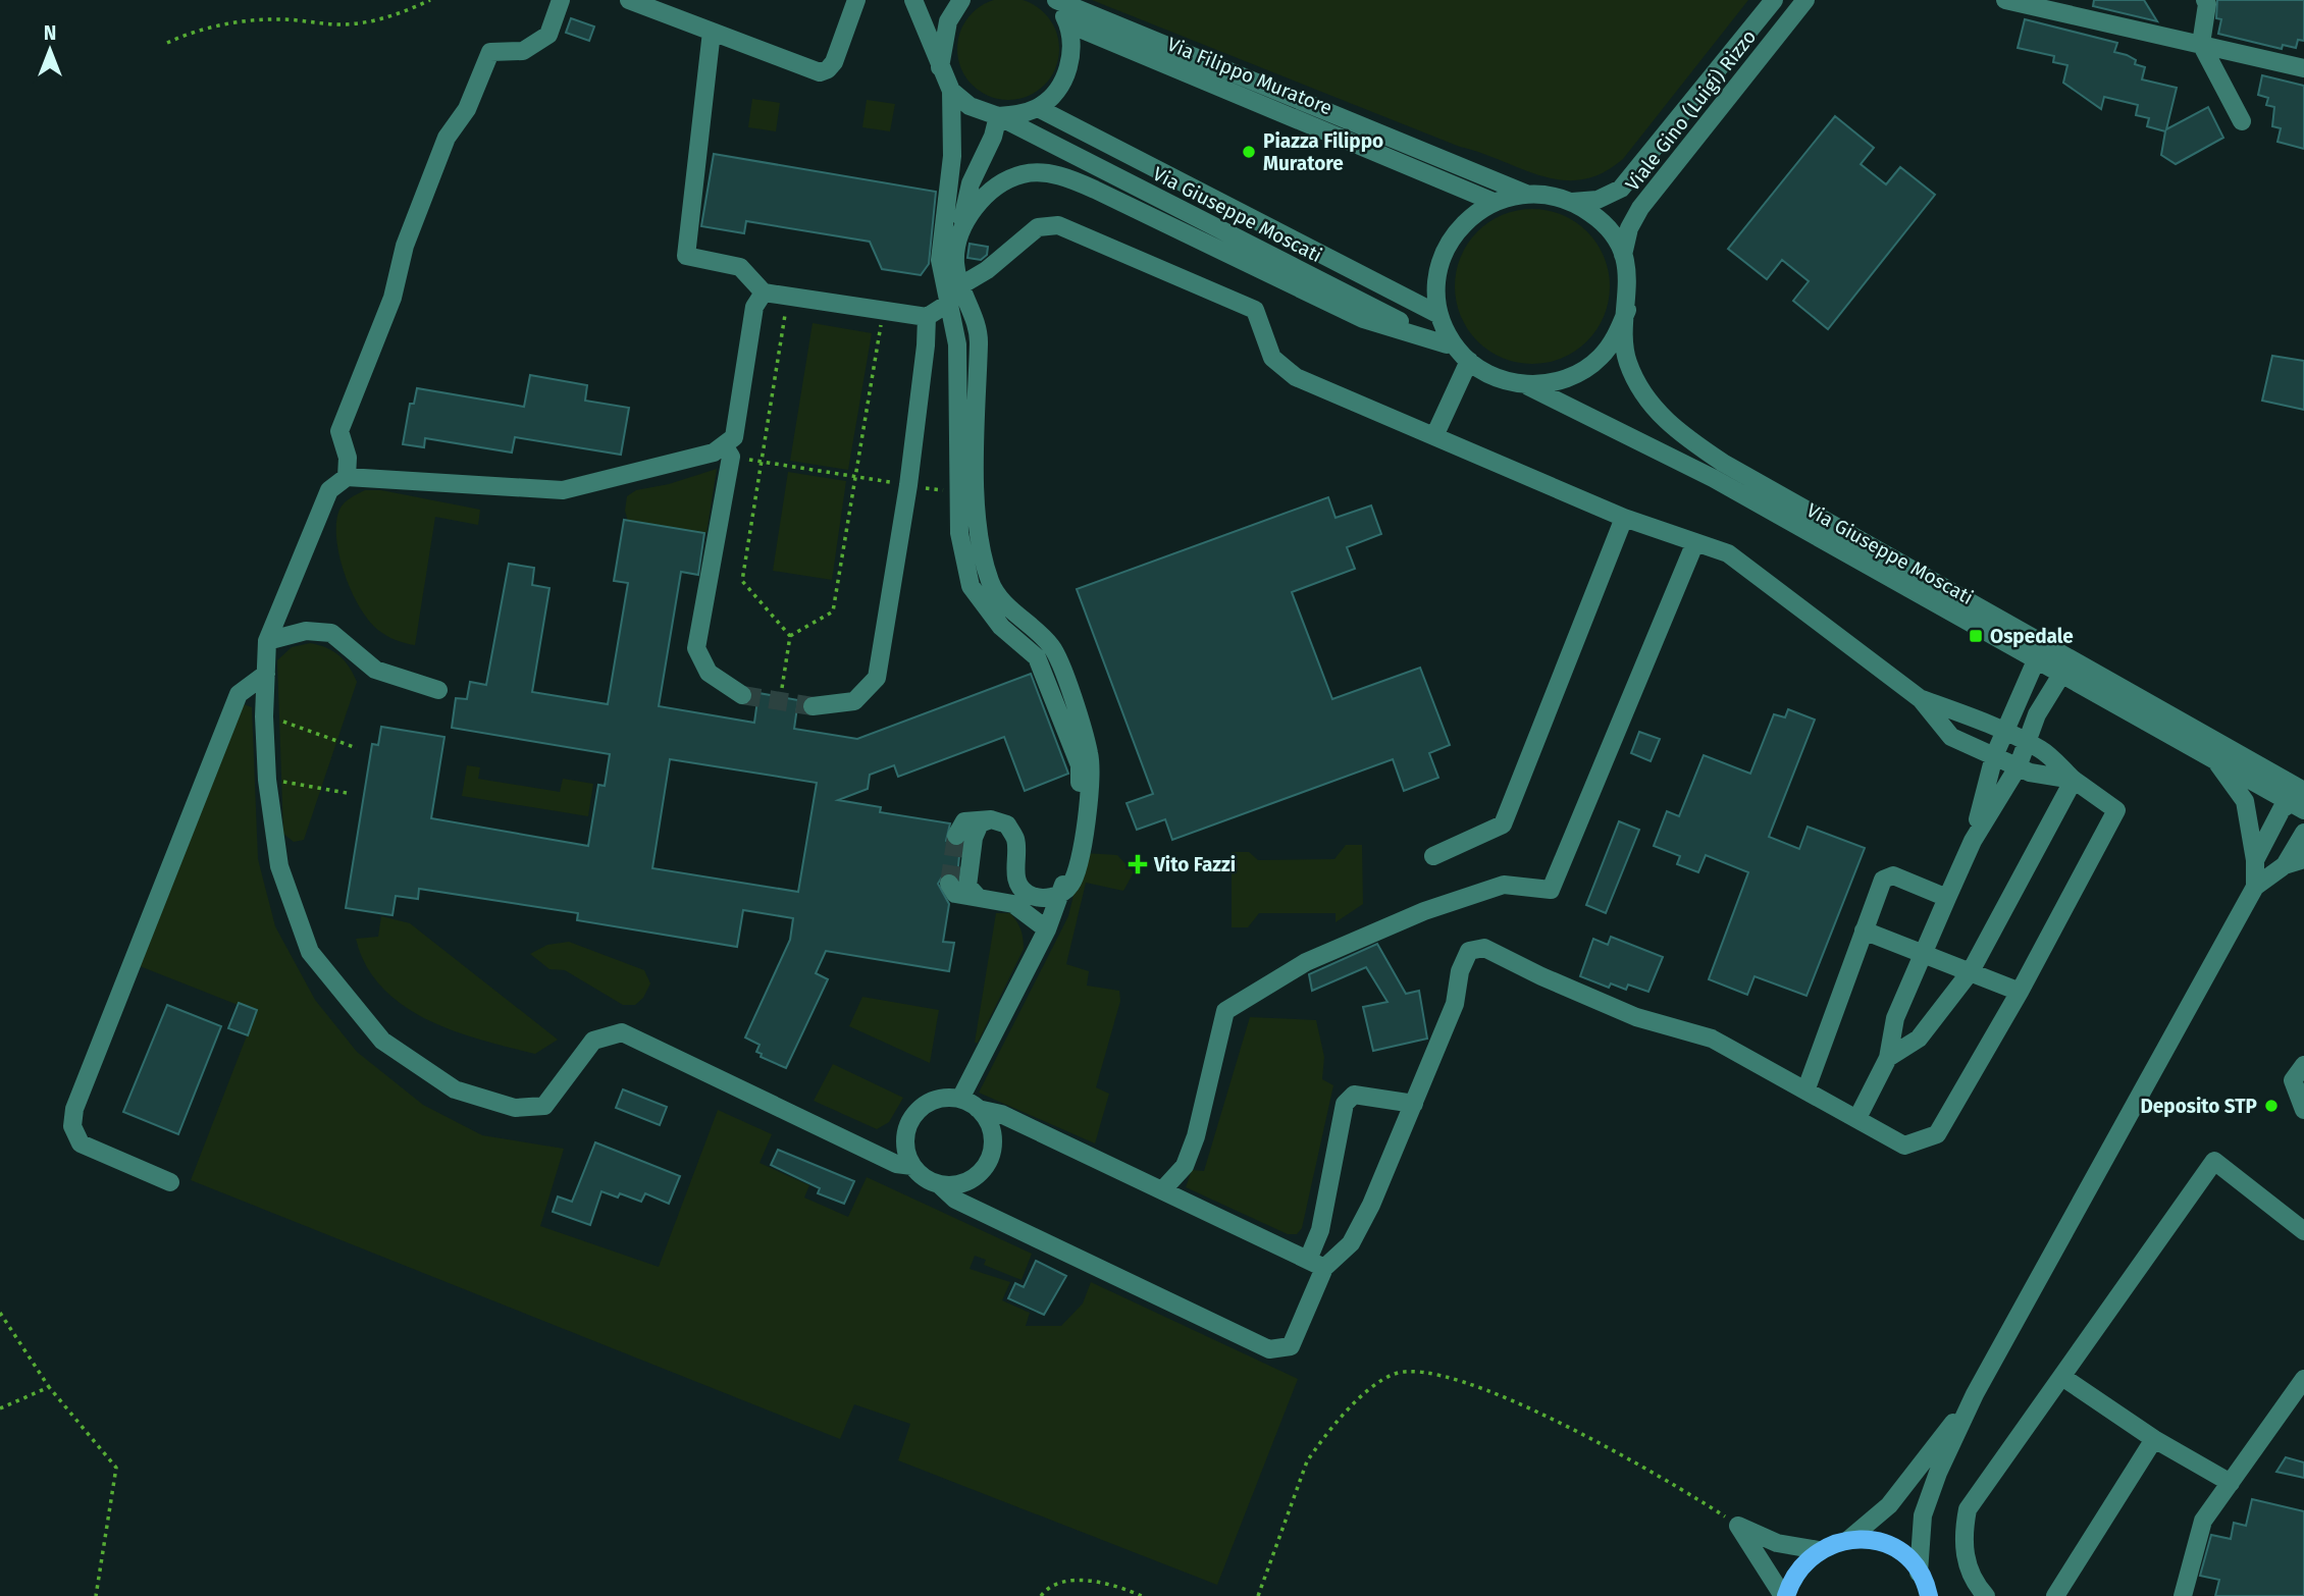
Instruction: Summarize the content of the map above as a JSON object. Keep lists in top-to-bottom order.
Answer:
{
  "streets": {
    "street": ["Via Filippo Muratore", "Viale Gino (Luigi) Rizzo", "Via Giuseppe Moscati"]
  },
  "crossings": [
    ["Via Filippo Muratore", "Viale Gino (Luigi) Rizzo"],
    ["Via Filippo Muratore", "Via Giuseppe Moscati"],
    ["Viale Gino (Luigi) Rizzo", "Via Giuseppe Moscati"]
  ],
  "places": {
    "other": ["Piazza Filippo Muratore", "Deposito STP"],
    "transit": ["Ospedale"],
    "health": ["Vito Fazzi"]
  },
  "north": "top"
}
